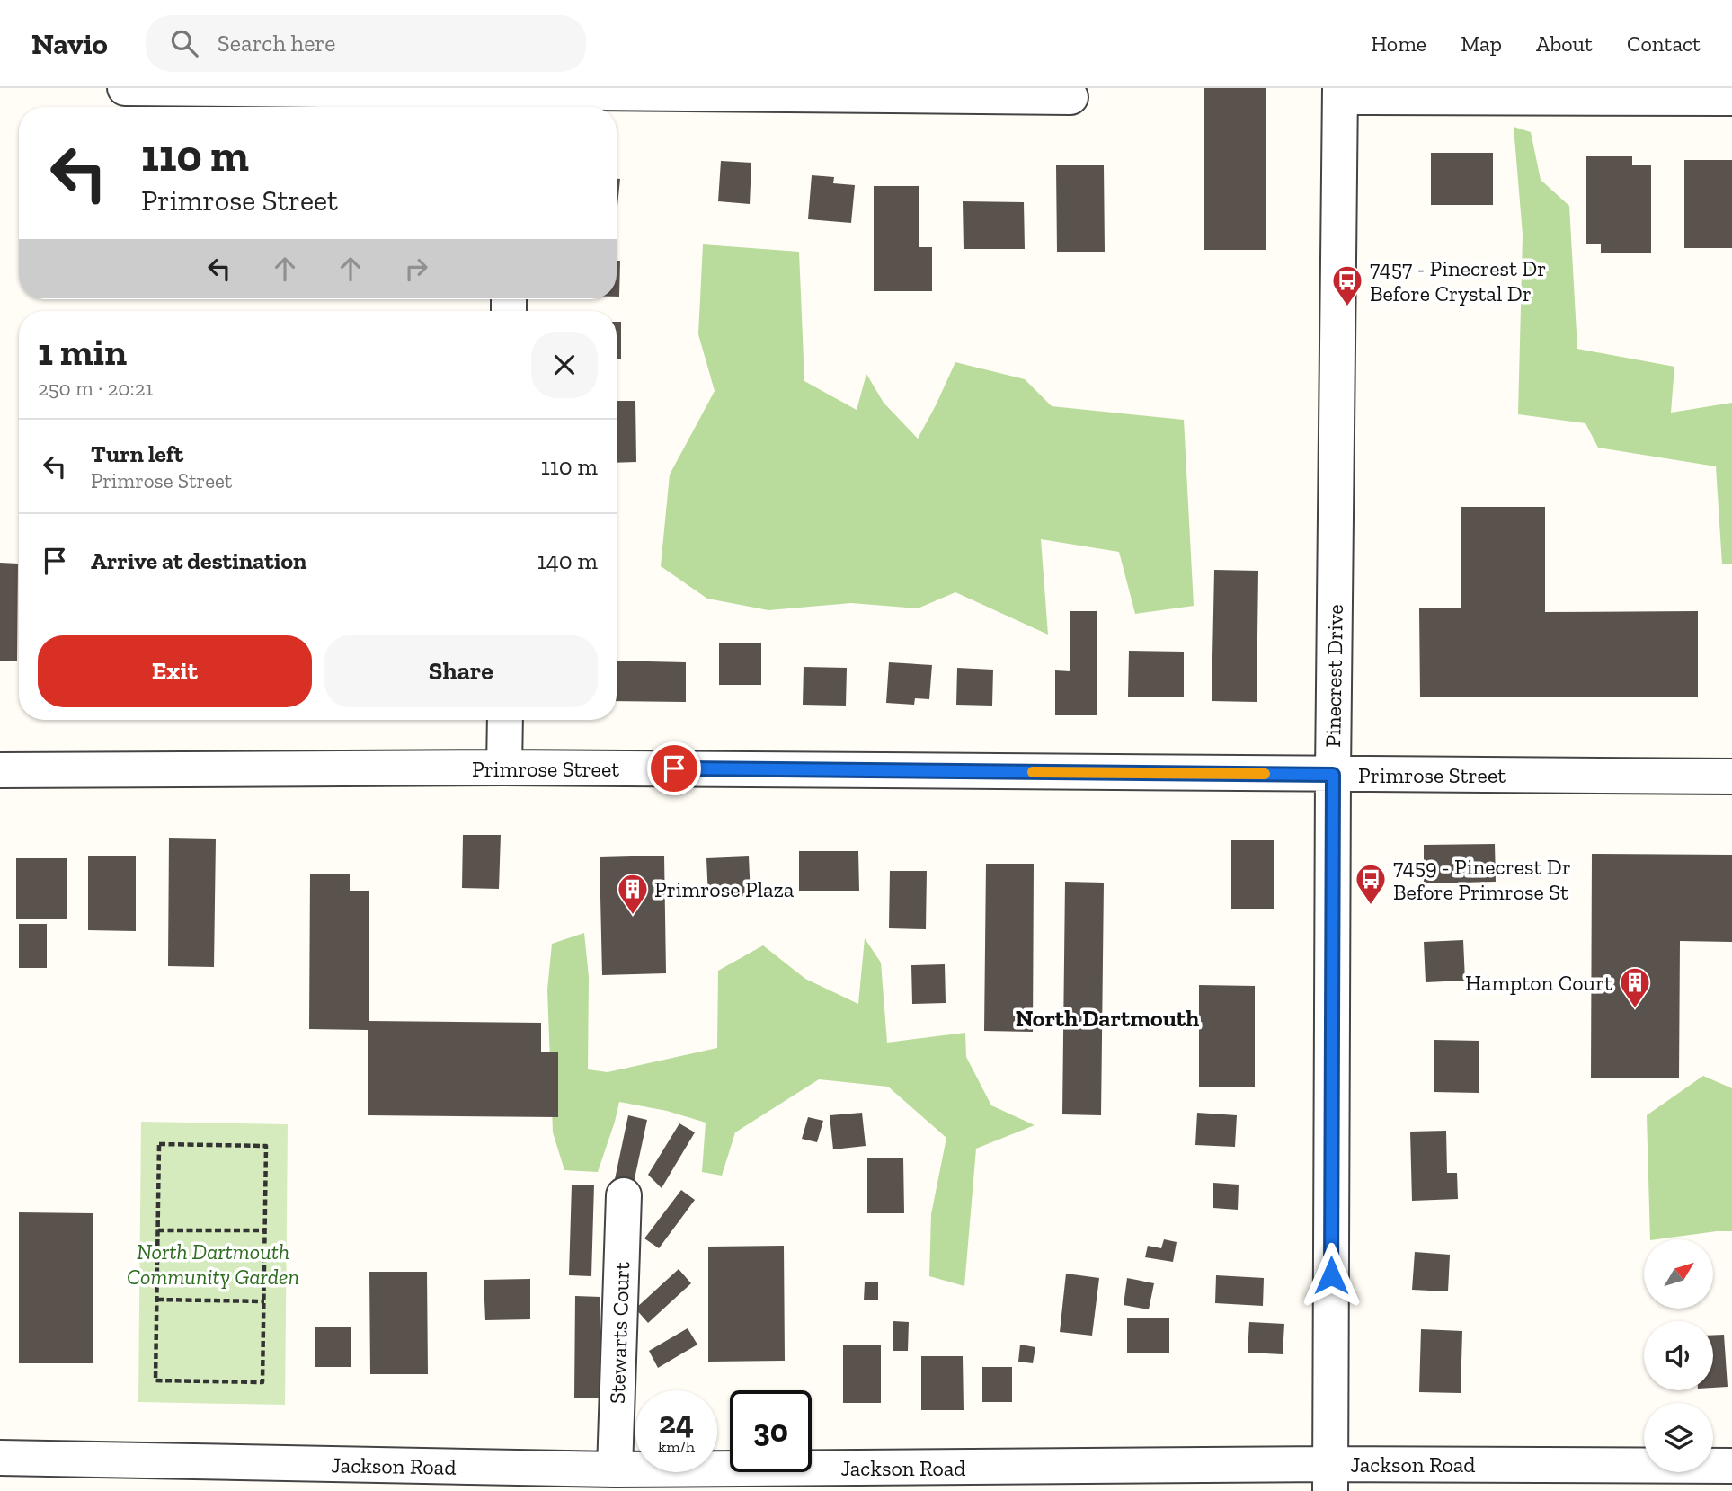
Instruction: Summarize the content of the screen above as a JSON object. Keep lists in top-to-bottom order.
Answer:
{
  "streets": {
    "street": [
      "Pinecrest Drive",
      "Primrose Street",
      "Stewarts Court",
      "Jackson Road"
    ]
  },
  "crossings": [
    ["Pinecrest Drive", "Primrose Street"],
    ["Pinecrest Drive", "Jackson Road"],
    ["Stewarts Court", "Jackson Road"]
  ],
  "districts": ["North Dartmouth"],
  "parks": ["North Dartmouth Community Garden"],
  "places": {
    "bus stop": ["7457 - Pinecrest Dr Before Crystal Dr", "7459 - Pinecrest Dr Before Primrose St"],
    "building": ["Primrose Plaza", "Hampton Court"]
  },
  "north": "top right",
  "page": {
    "header": "Navio",
    "search": "Search here",
    "nav": [
      "Home",
      "Map",
      "About",
      "Contact"
    ],
    "turn": ["110 m", "Primrose Street"],
    "heading": ["1 min", "250 m · 20:21"],
    "list": [
      {
        "name": "Turn left",
        "note": "Primrose Street",
        "value": "110 m"
      },
      {
        "name": "Arrive at destination",
        "value": "140 m"
      }
    ],
    "buttons": ["Exit", "Share"],
    "speed": "24 km/h",
    "limit": "30"
  }
}
